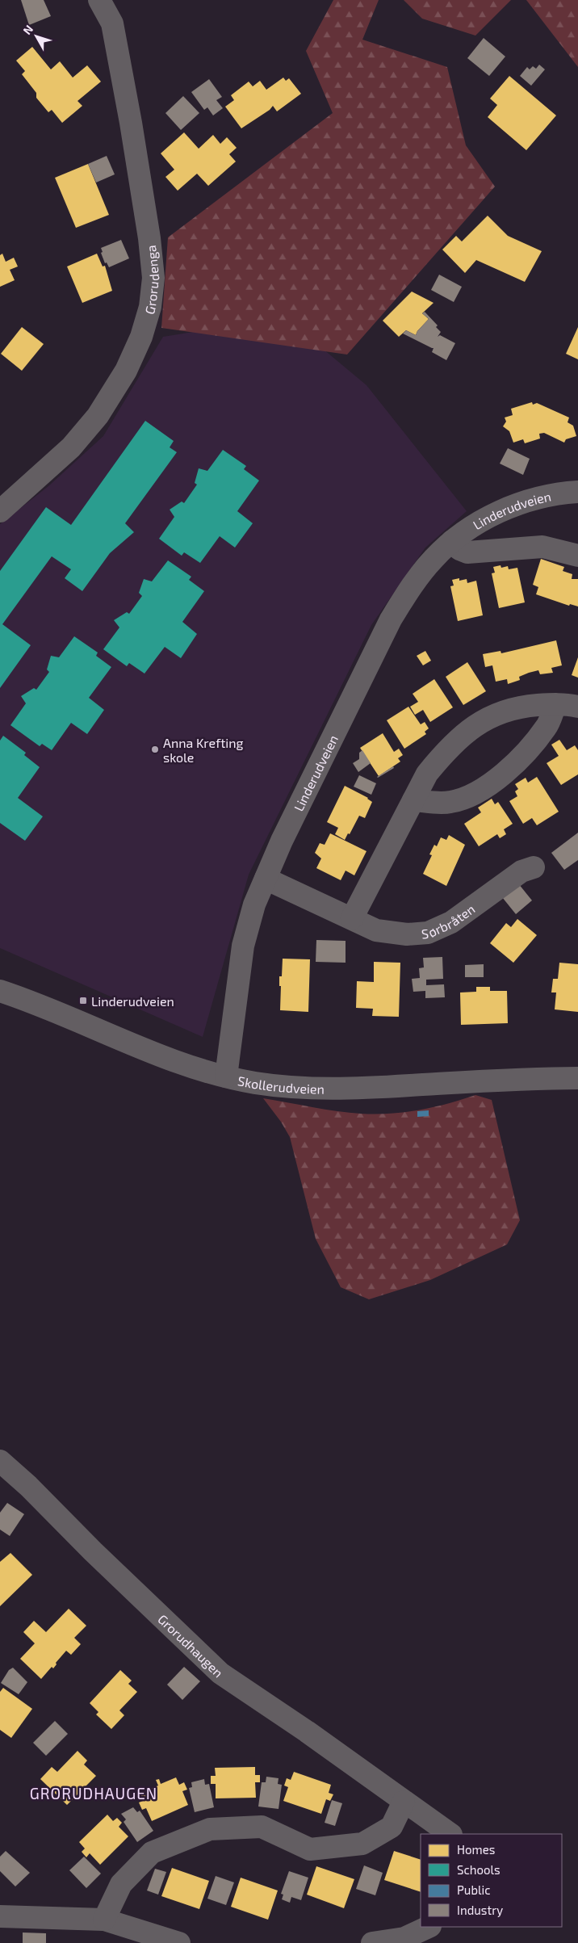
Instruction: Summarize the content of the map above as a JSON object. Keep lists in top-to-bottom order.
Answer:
{
  "streets": {
    "street": [
      "Grorudenga",
      "Linderudveien",
      "Sørbråten",
      "Skollerudveien",
      "Grorudhaugen"
    ]
  },
  "crossings": [
    ["Linderudveien", "Sørbråten"],
    ["Linderudveien", "Skollerudveien"]
  ],
  "districts": ["GRORUDHAUGEN"],
  "places": {
    "other": ["Anna Krefting skole"],
    "transit": ["Linderudveien"]
  },
  "legend": [
    "Homes",
    "Schools",
    "Public",
    "Industry"
  ],
  "north": "top left"
}
